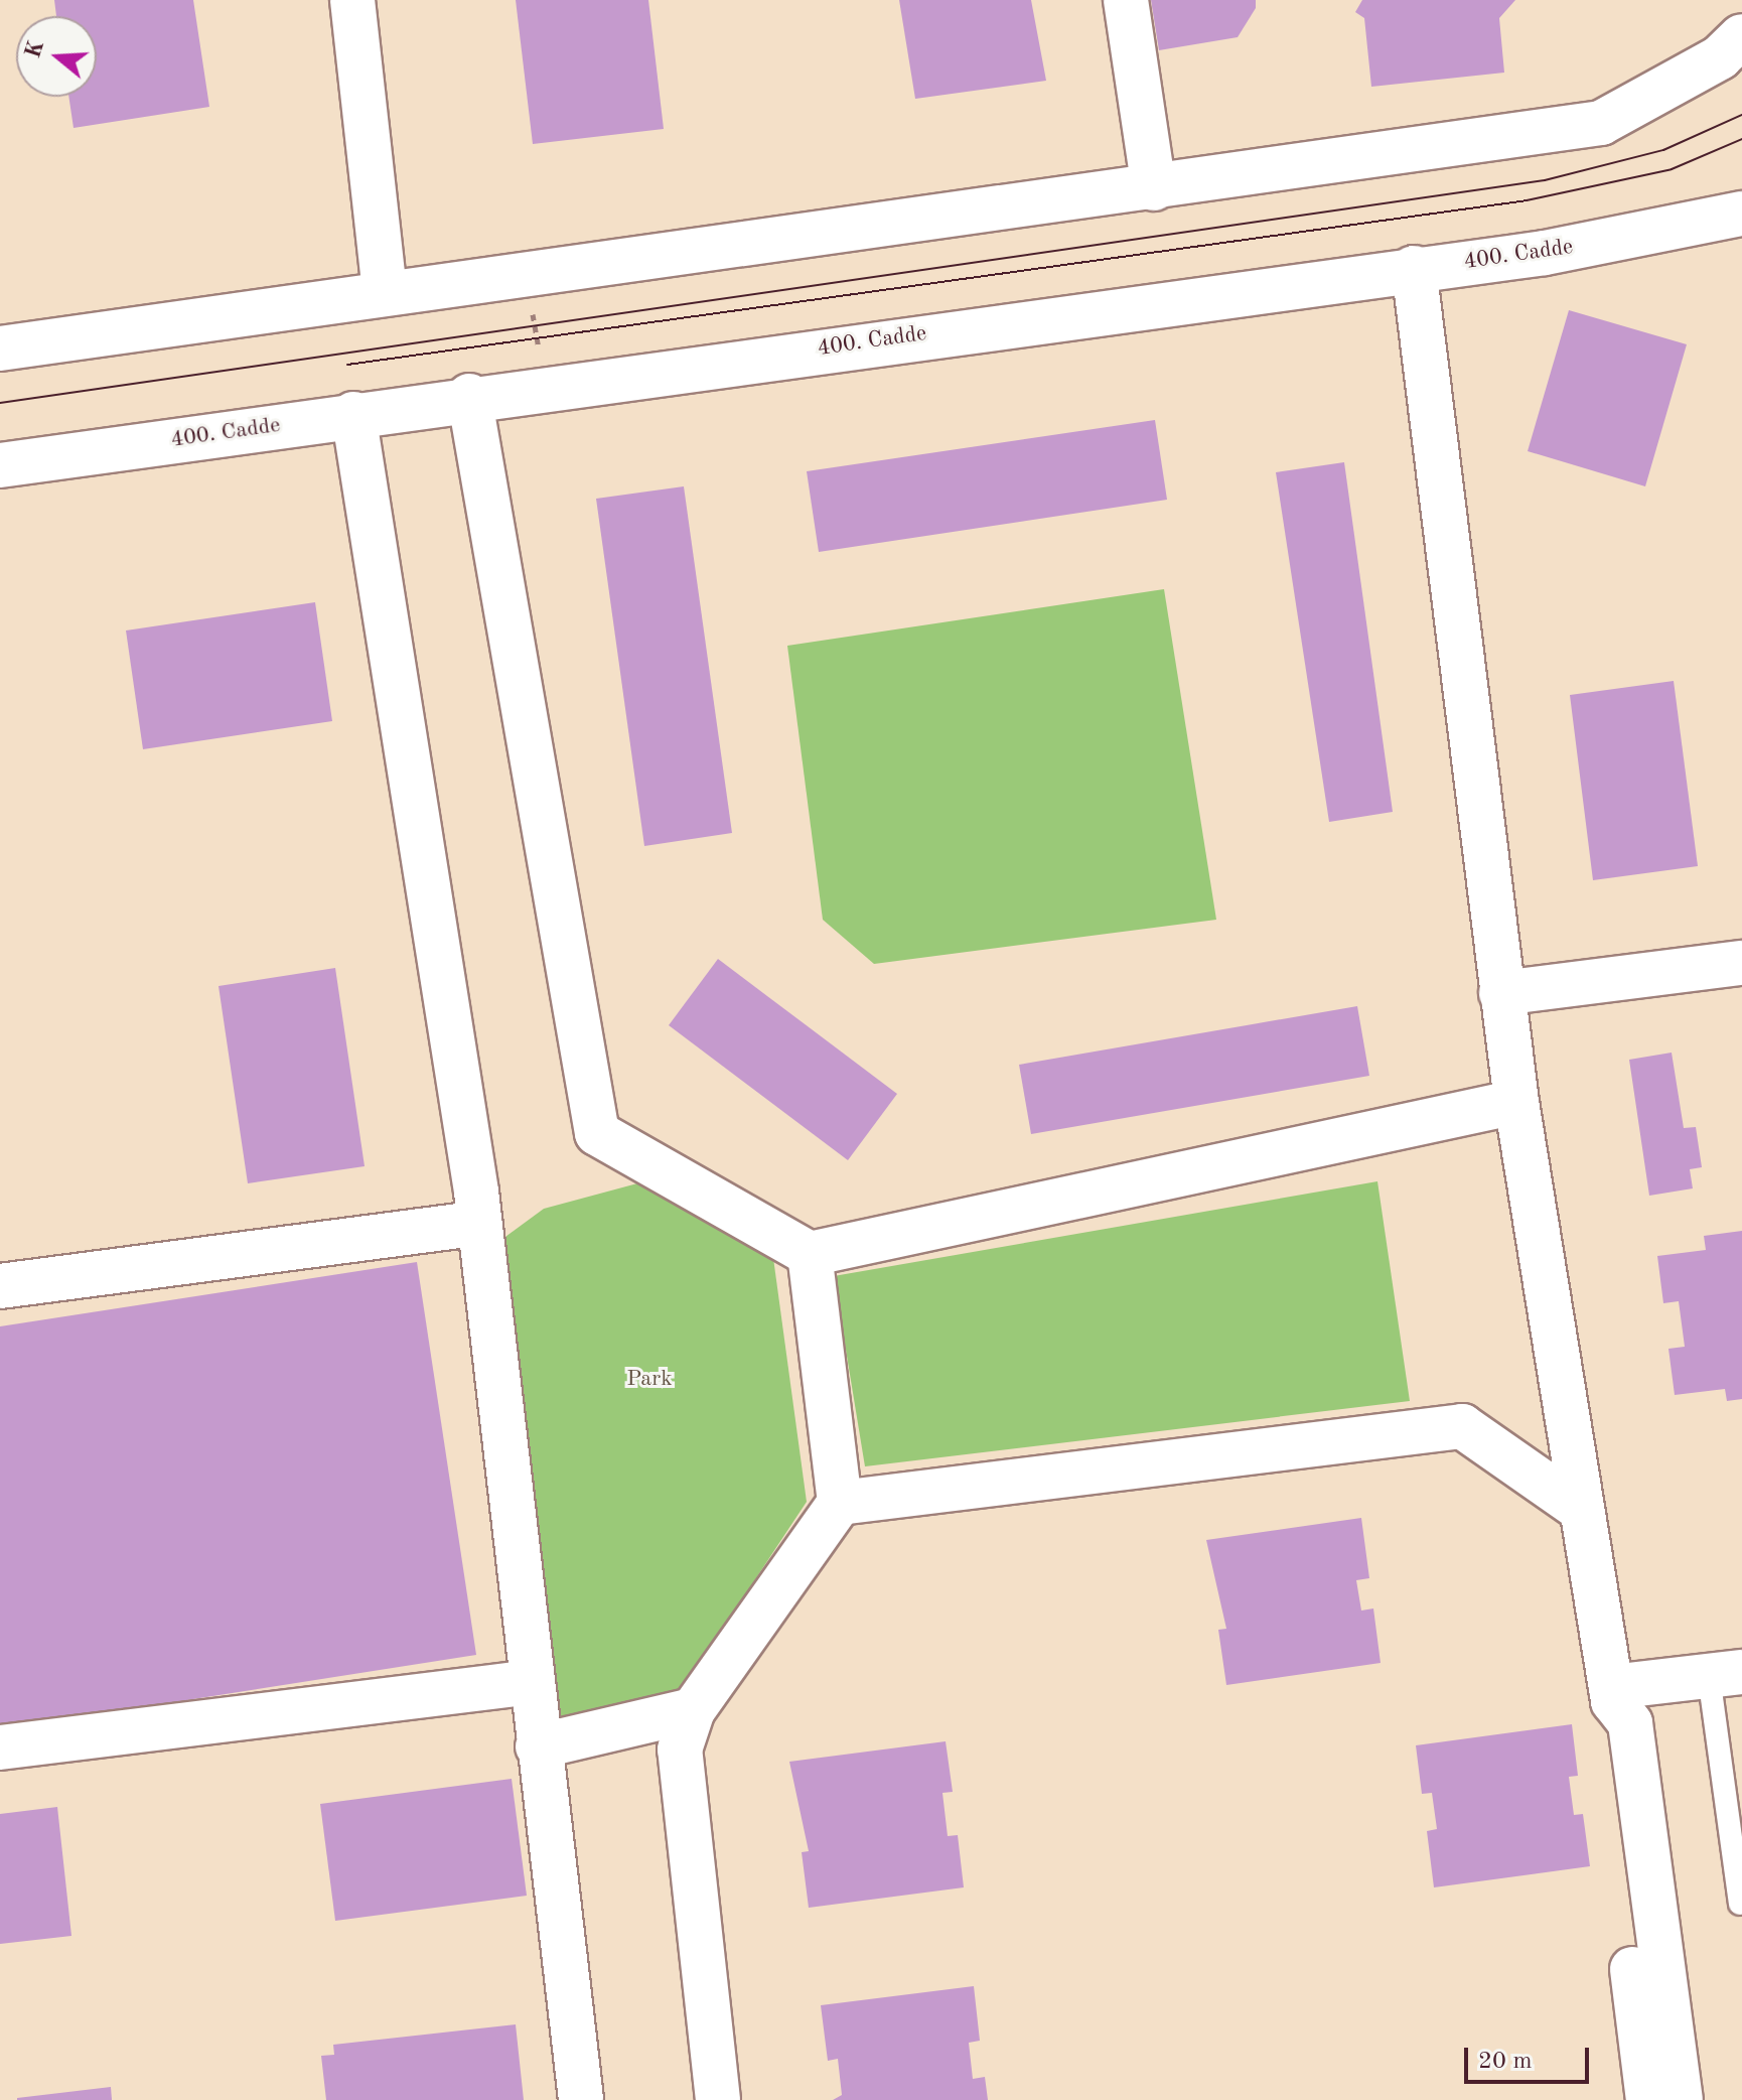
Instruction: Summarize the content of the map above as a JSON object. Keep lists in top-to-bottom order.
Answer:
{
  "streets": {
    "street": ["400. Cadde"]
  },
  "parks": ["Park"],
  "scale_bar": "20 m",
  "north": "left"
}
